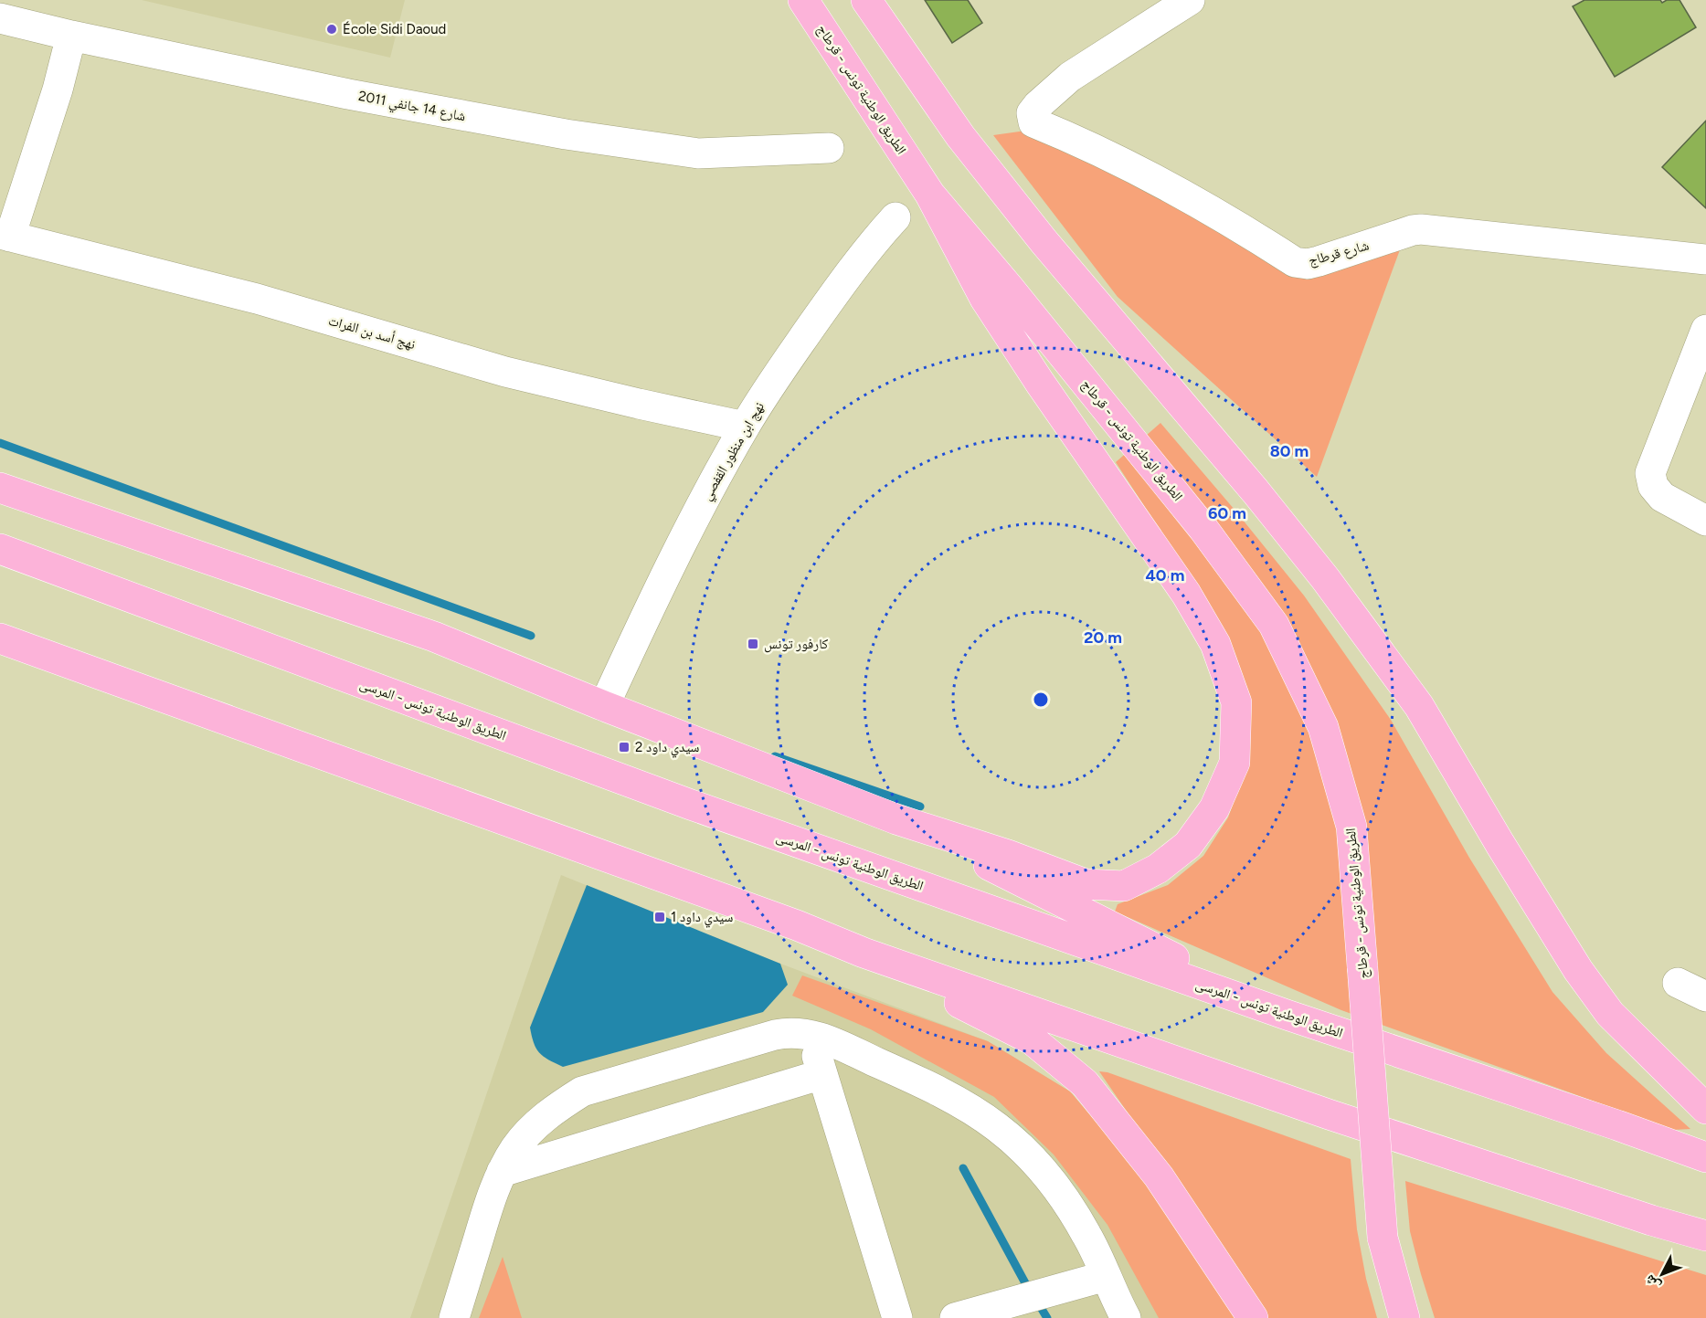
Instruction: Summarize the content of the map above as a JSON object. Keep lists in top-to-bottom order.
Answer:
{
  "streets": {
    "highway": ["الطريق الوطنية تونس - قرطاج", "الطريق الوطنية تونس - المرسى"],
    "street": [
      "شارع 14 جانفي 2011",
      "شارع قرطاج",
      "نهج أسد بن الفرات",
      "نهج ابن منظور القفصي"
    ]
  },
  "crossings": [
    ["نهج أسد بن الفرات", "نهج ابن منظور القفصي"]
  ],
  "places": {
    "other": ["École Sidi Daoud"],
    "transit": ["كارفور تونس", "سيدي داود 2", "سيدي داود 1"]
  },
  "north": "bottom left",
  "rings": [
    "80 m",
    "60 m",
    "40 m",
    "20 m"
  ]
}
